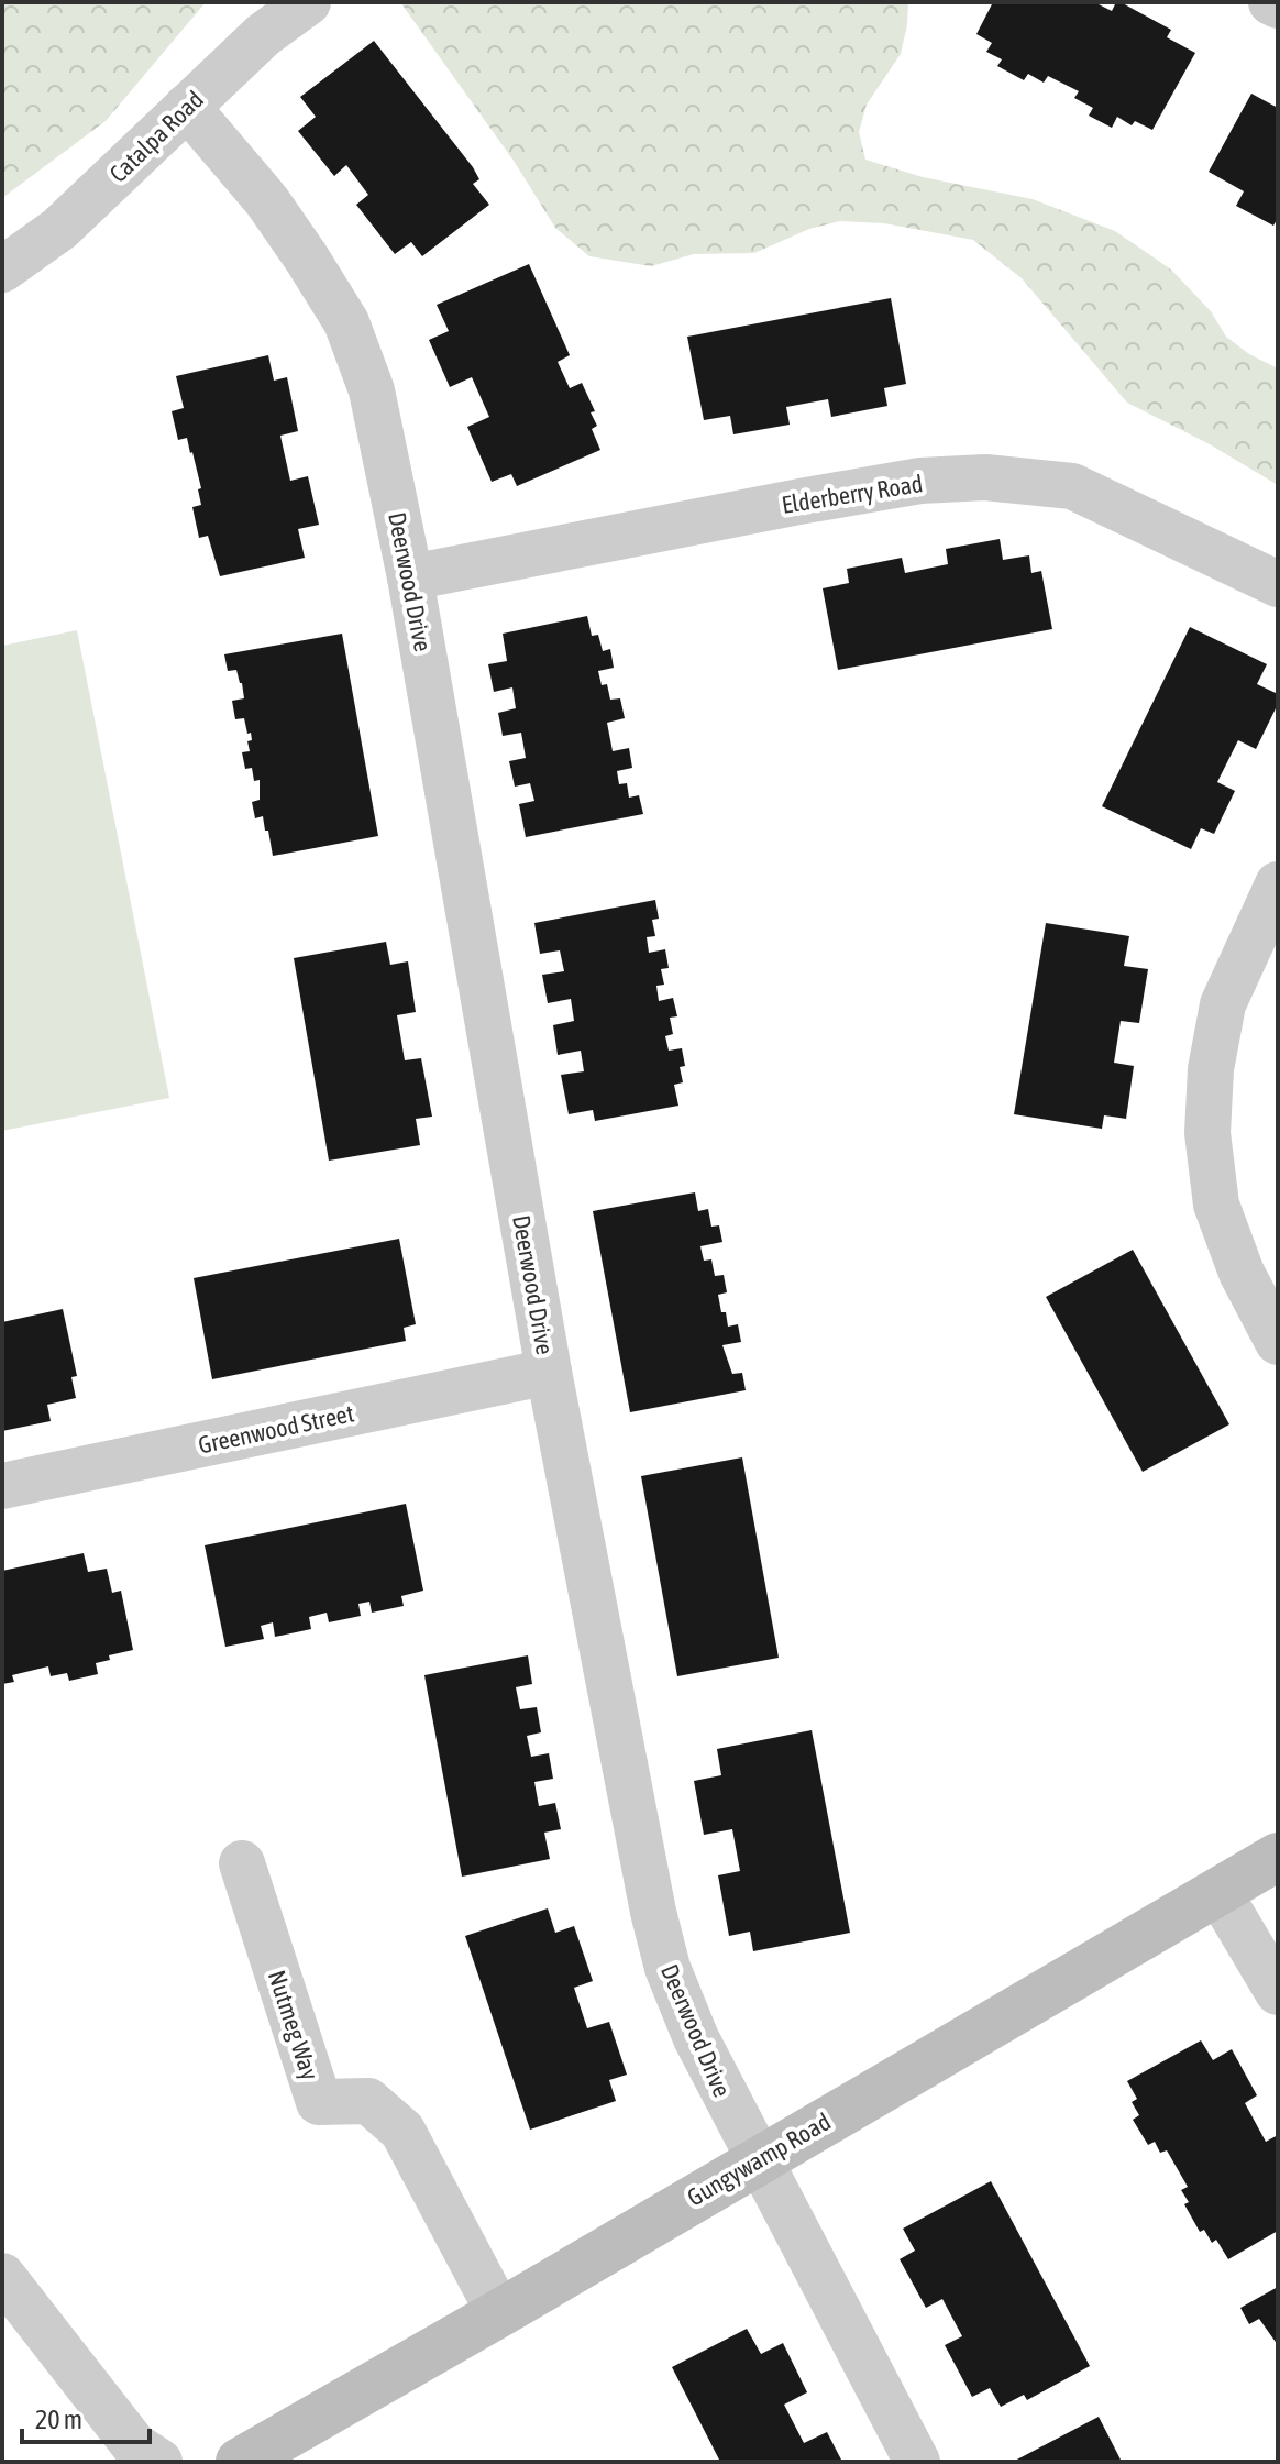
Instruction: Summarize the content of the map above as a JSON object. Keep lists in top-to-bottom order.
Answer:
{
  "streets": {
    "street": [
      "Catalpa Road",
      "Elderberry Road",
      "Deerwood Drive",
      "Greenwood Street",
      "Nutmeg Way",
      "Gungywamp Road"
    ]
  },
  "crossings": [
    ["Catalpa Road", "Deerwood Drive"],
    ["Elderberry Road", "Deerwood Drive"],
    ["Deerwood Drive", "Greenwood Street"],
    ["Deerwood Drive", "Gungywamp Road"],
    ["Nutmeg Way", "Gungywamp Road"]
  ],
  "scale_bar": "20 m"
}
